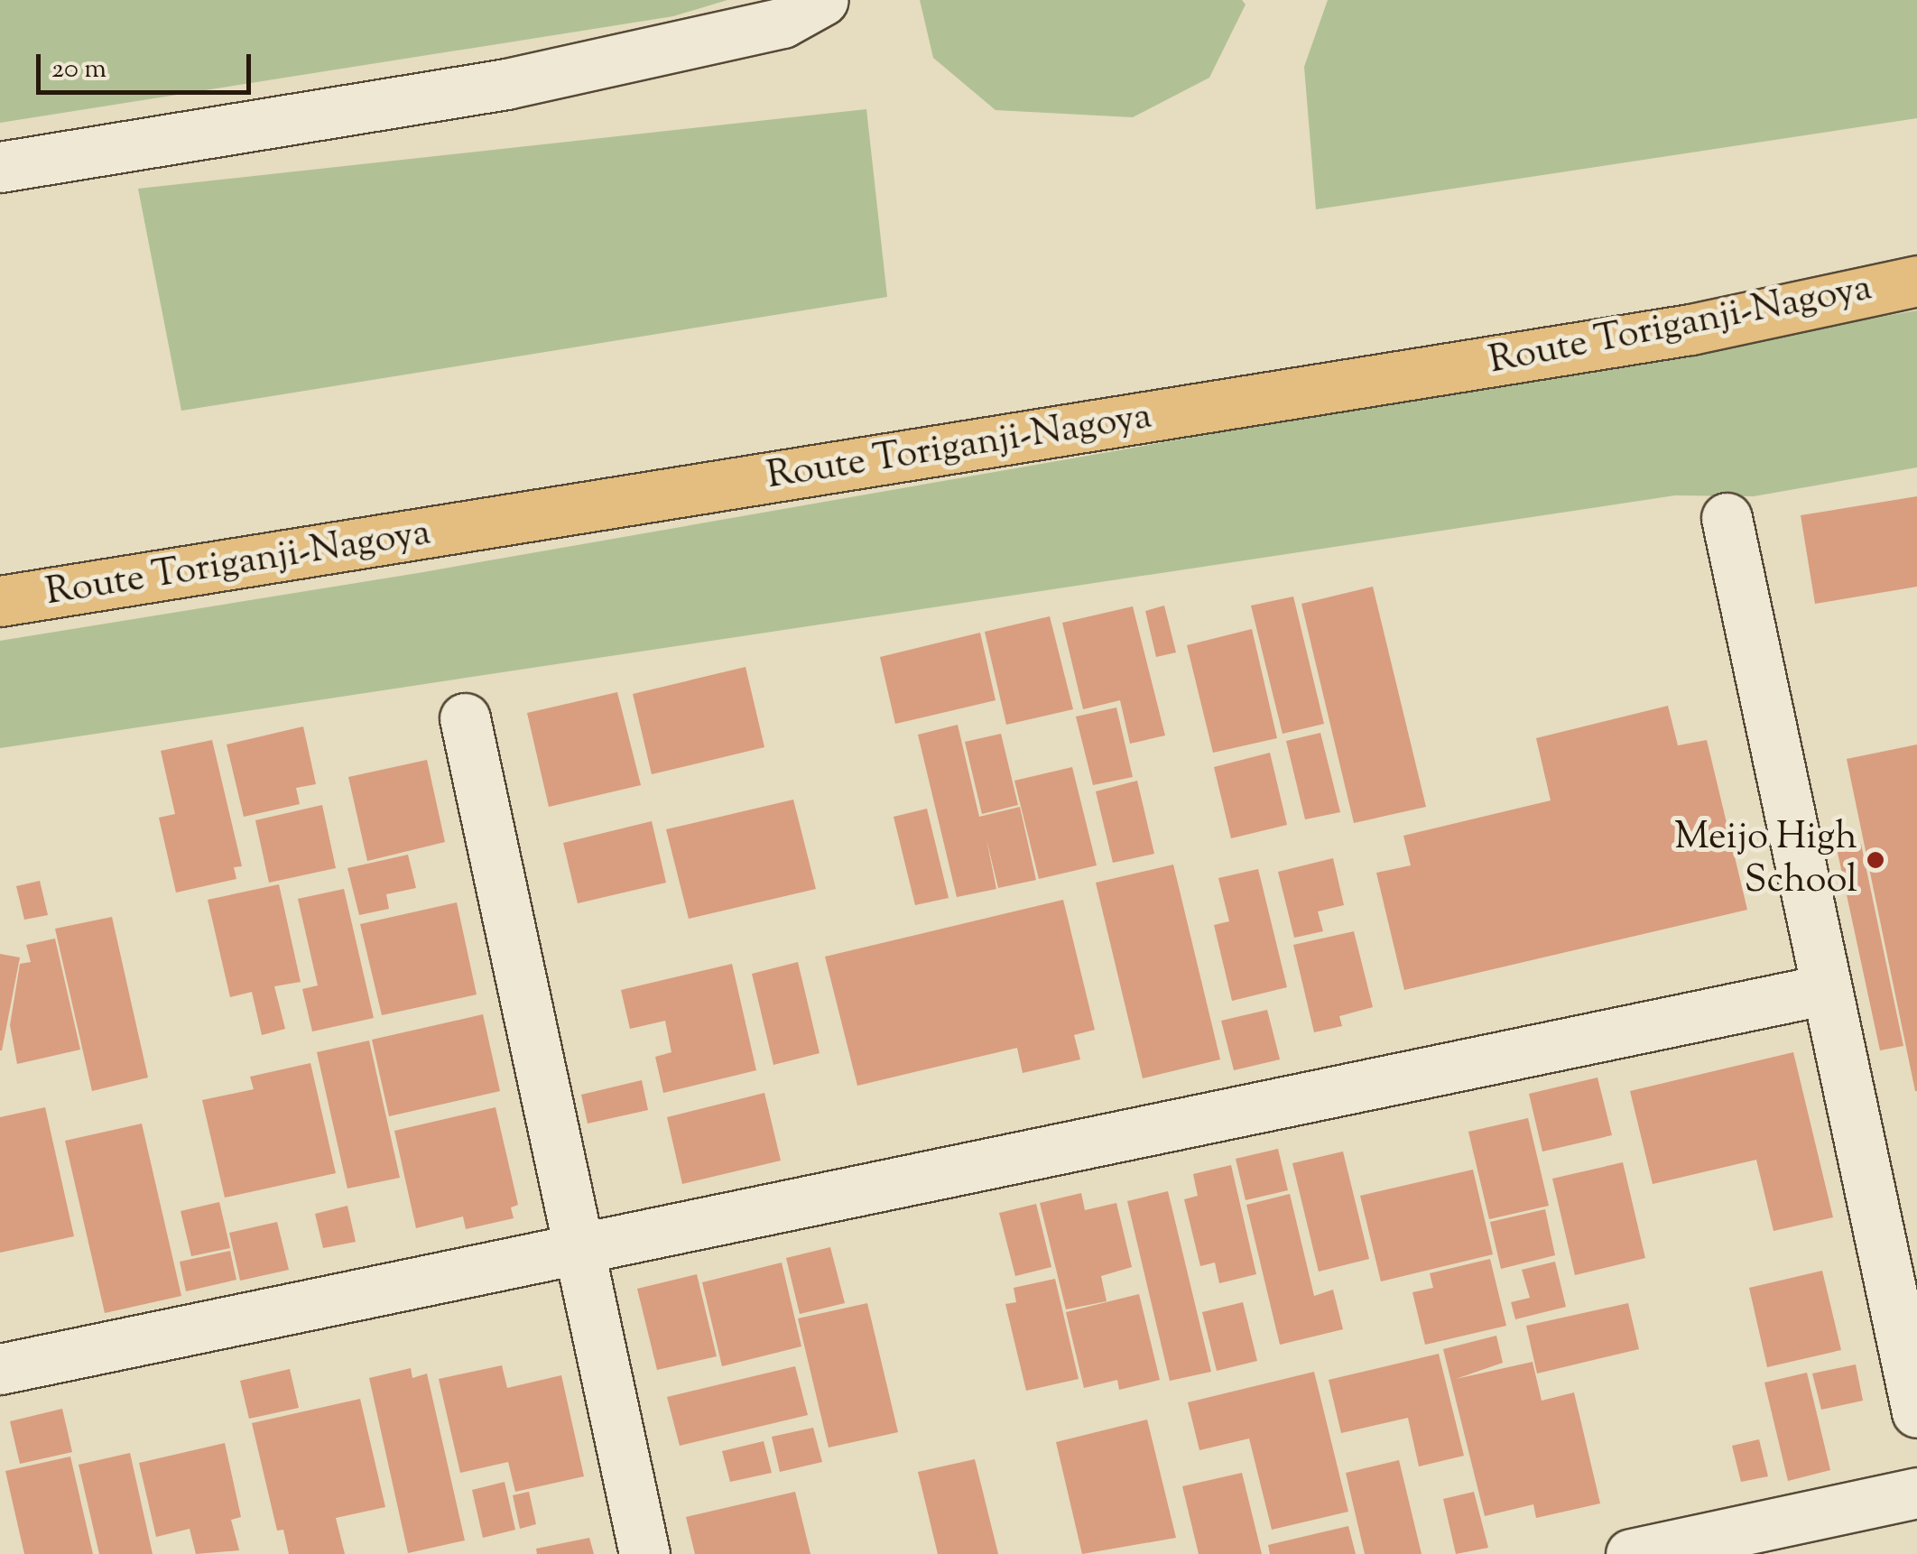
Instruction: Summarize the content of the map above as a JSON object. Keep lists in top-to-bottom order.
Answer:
{
  "streets": {
    "main road": ["Route Toriganji-Nagoya"]
  },
  "places": ["Meijo High School"],
  "scale_bar": "20 m"
}
